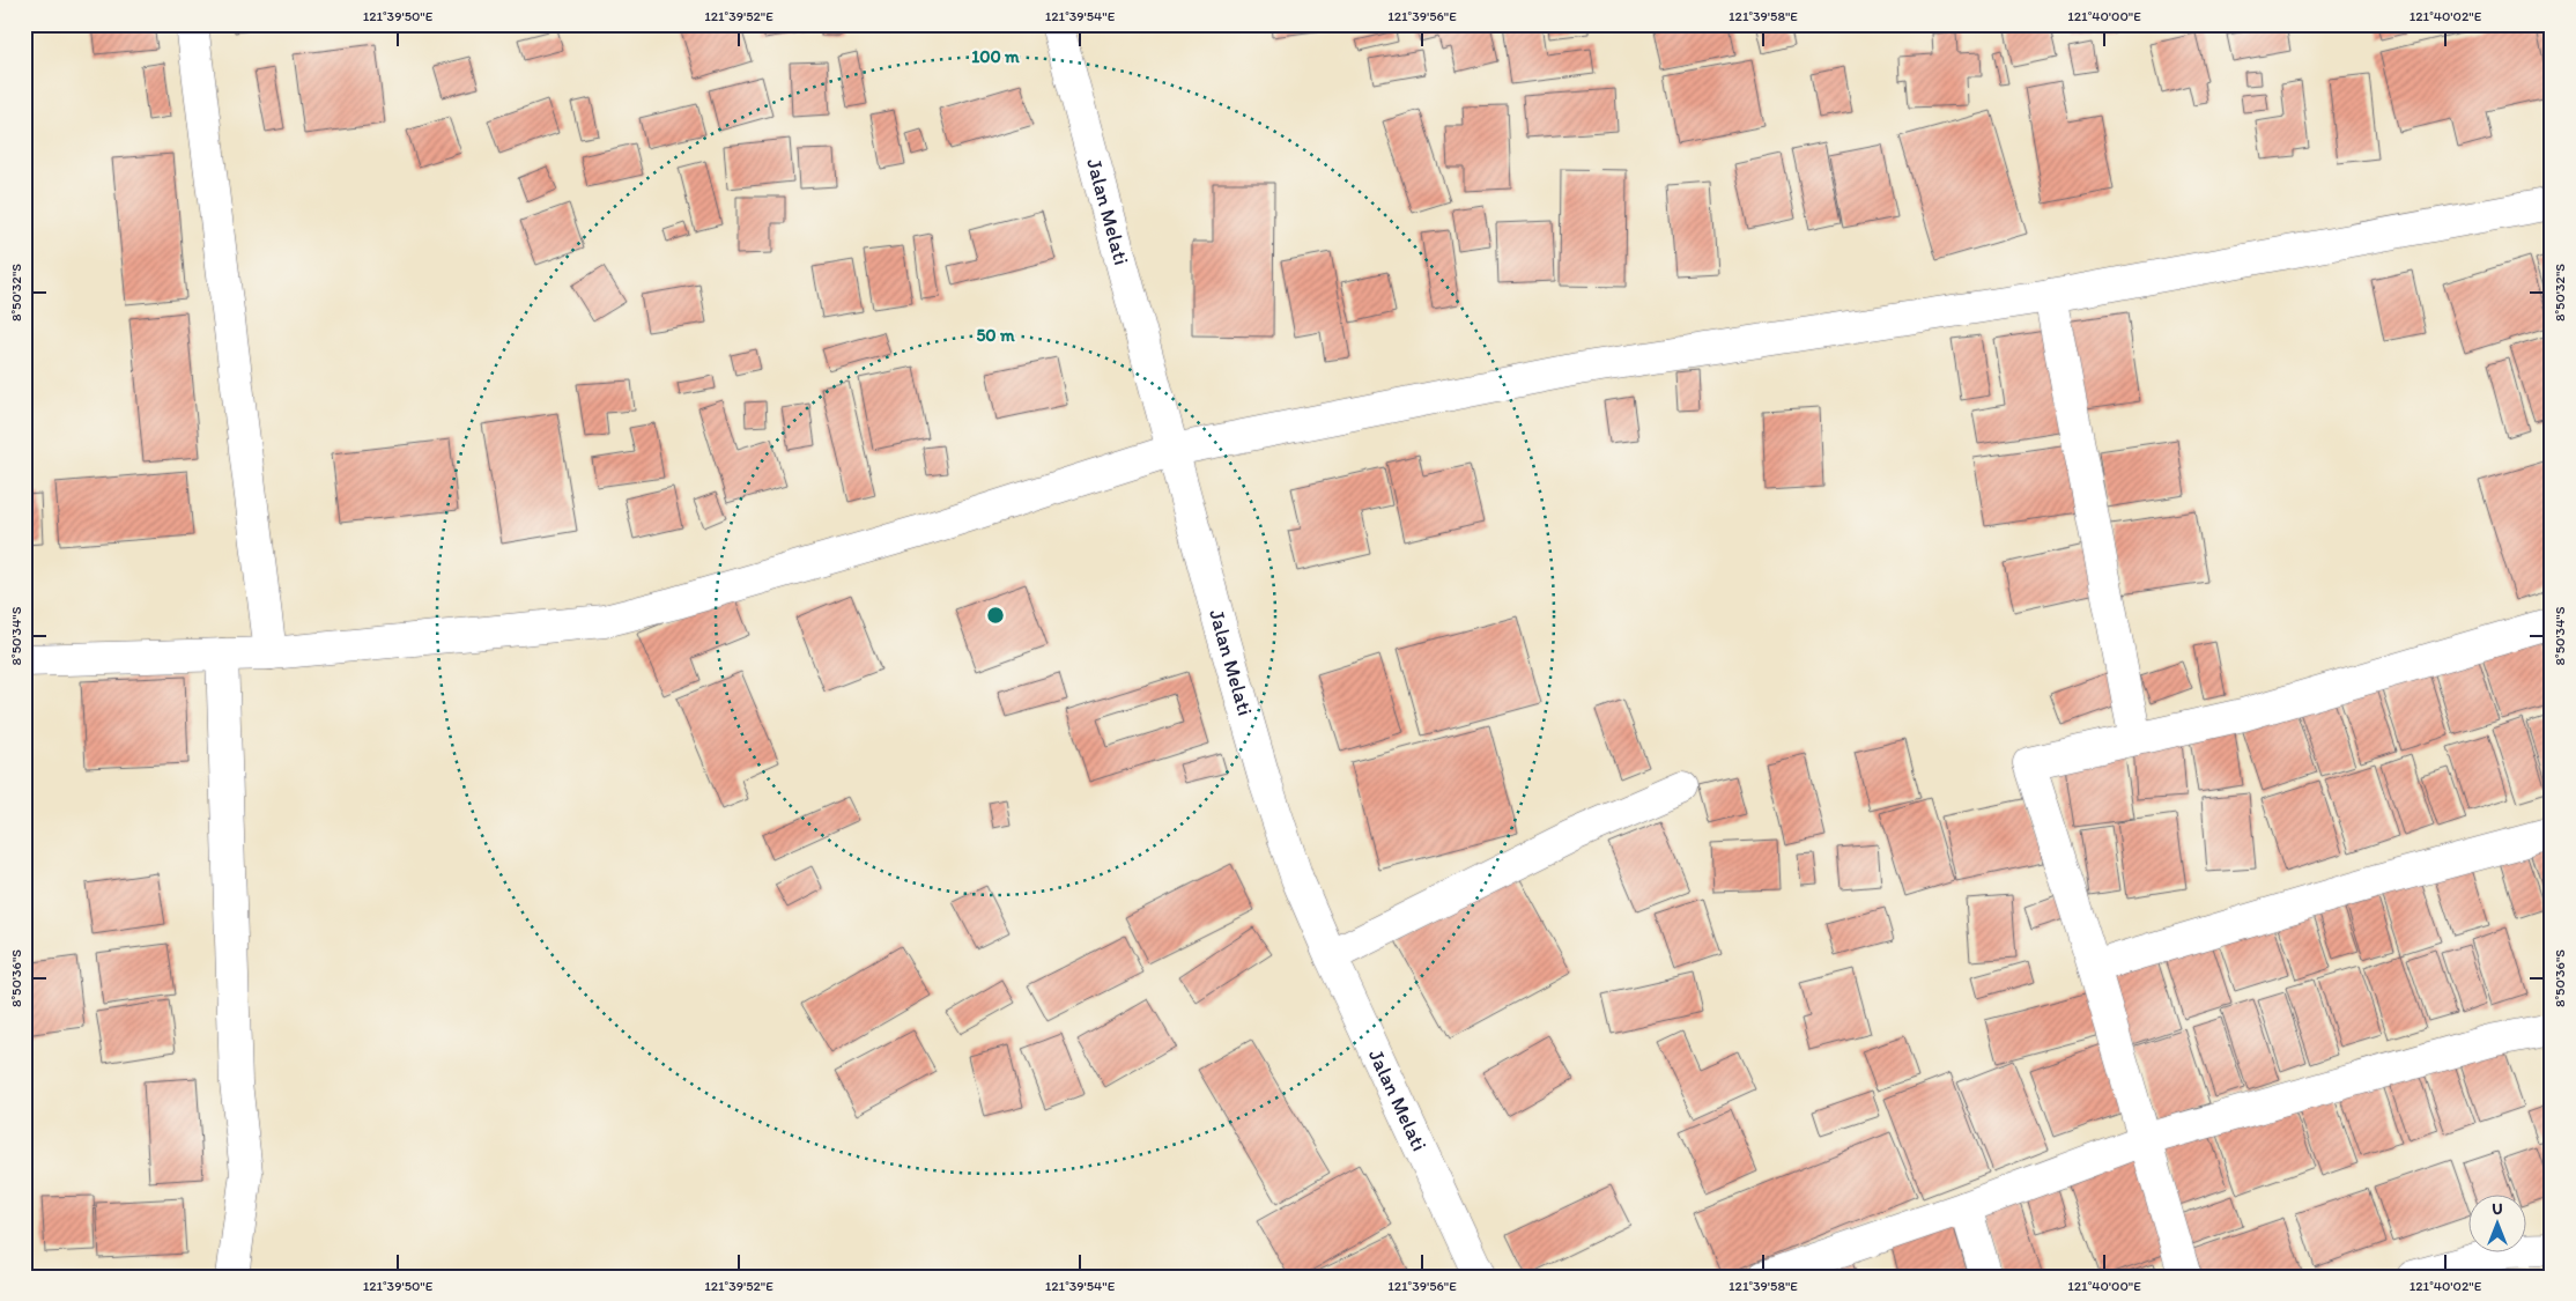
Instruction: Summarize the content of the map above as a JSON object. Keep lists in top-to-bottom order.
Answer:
{
  "streets": {
    "street": ["Jalan Melati"]
  },
  "north": "top",
  "coordinates": [
    "121°39'50\"E",
    "121°39'52\"E",
    "121°39'54\"E",
    "121°39'56\"E",
    "121°39'58\"E",
    "121°40'00\"E",
    "121°40'02\"E",
    "8°50'32\"S",
    "8°50'34\"S",
    "8°50'36\"S"
  ],
  "rings": ["100 m", "50 m"]
}
